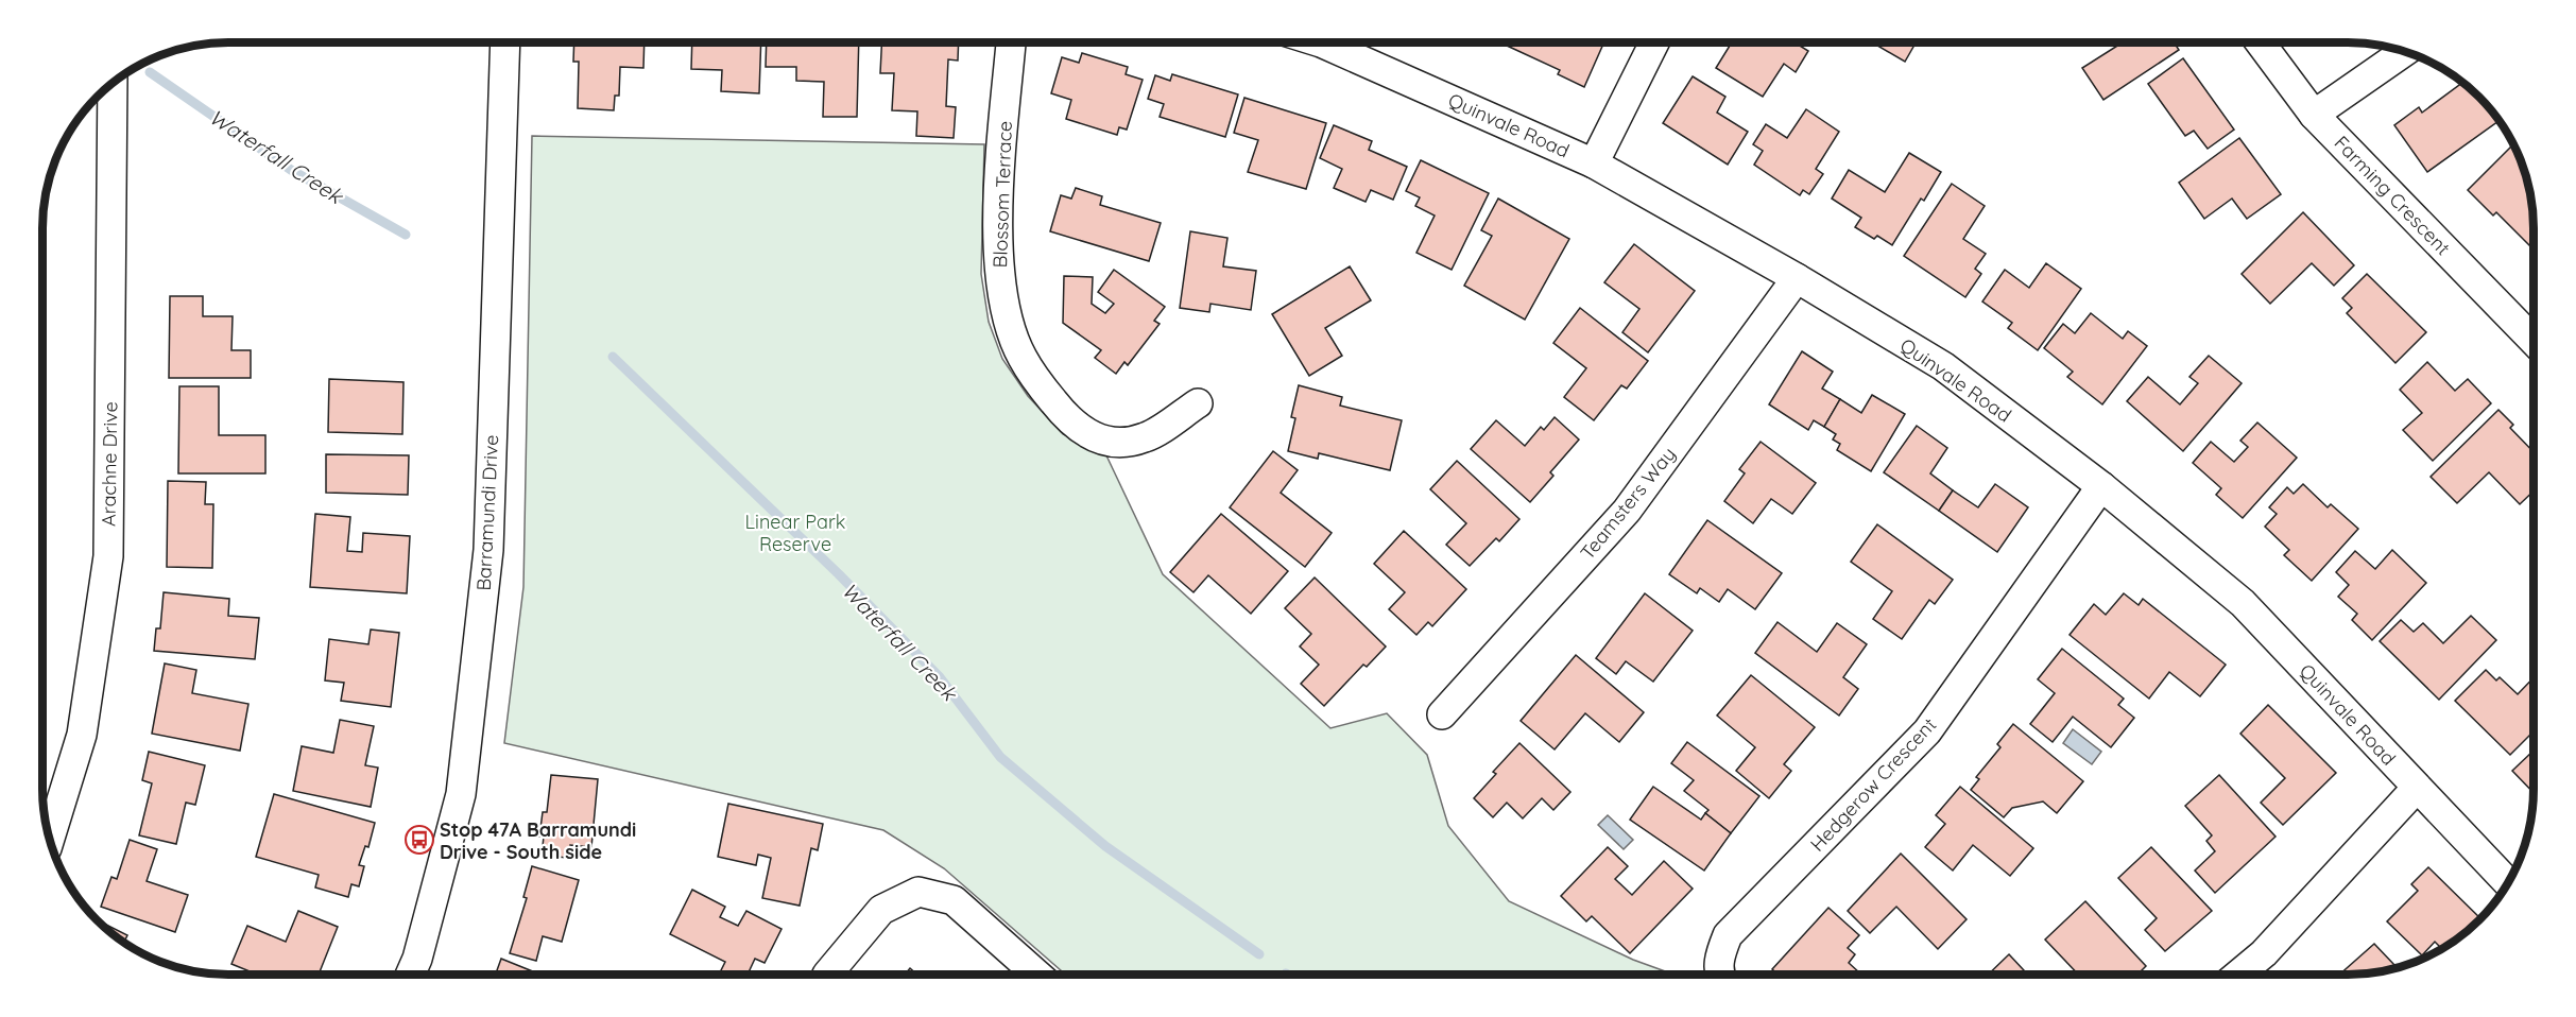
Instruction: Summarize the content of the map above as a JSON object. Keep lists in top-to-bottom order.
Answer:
{
  "streets": {
    "street": [
      "Quinvale Road",
      "Blossom Terrace",
      "Farming Crescent",
      "Arachne Drive",
      "Teamsters Way",
      "Barramundi Drive",
      "Hedgerow Crescent"
    ]
  },
  "crossings": [
    ["Quinvale Road", "Teamsters Way"],
    ["Quinvale Road", "Hedgerow Crescent"]
  ],
  "water": ["Waterfall Creek"],
  "parks": ["Linear Park Reserve"],
  "places": {
    "bus stop": ["Stop 47A Barramundi Drive - South side"]
  }
}
